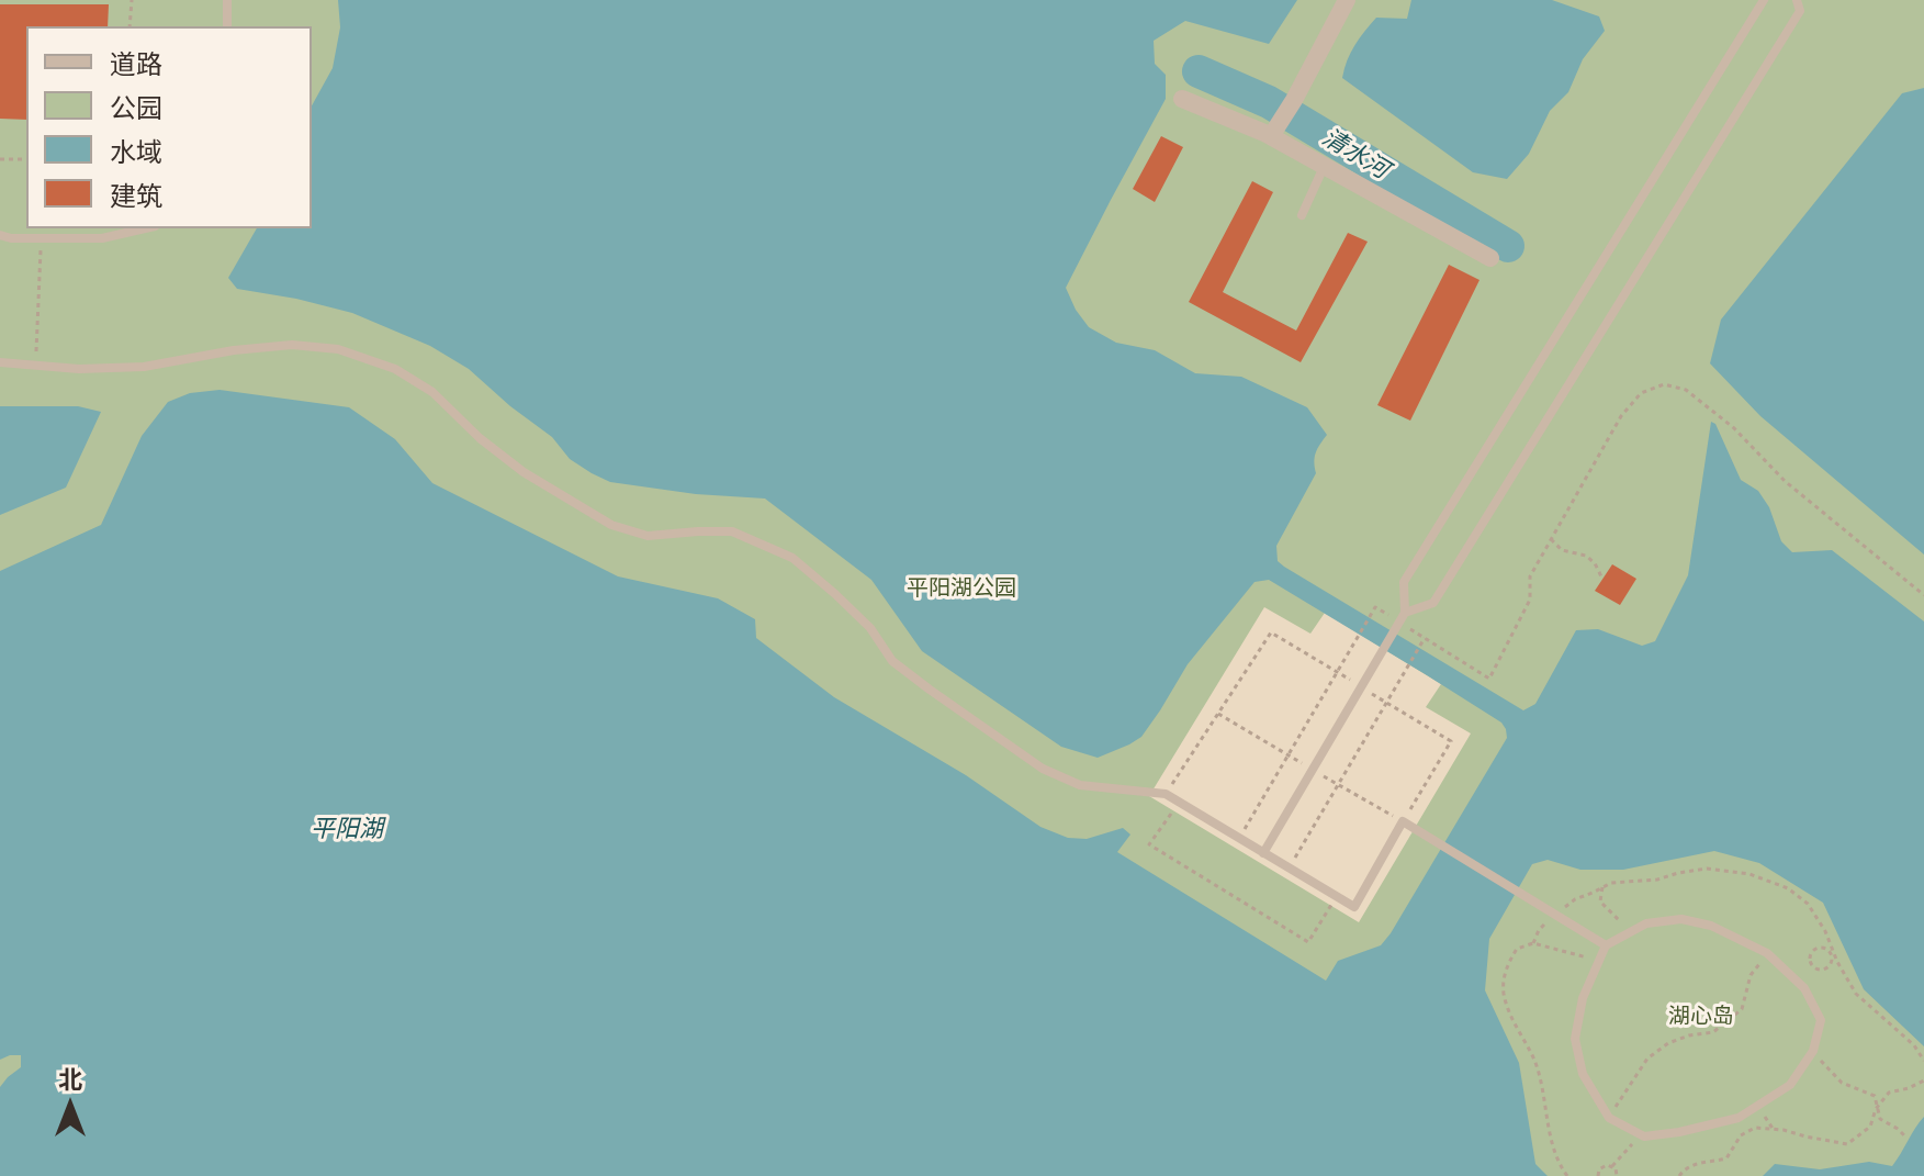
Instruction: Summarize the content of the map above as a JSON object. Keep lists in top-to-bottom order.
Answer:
{
  "water": ["清水河", "平阳湖"],
  "parks": ["平阳湖公园", "湖心岛"],
  "legend": [
    "道路",
    "公园",
    "水域",
    "建筑"
  ],
  "north": "top"
}
